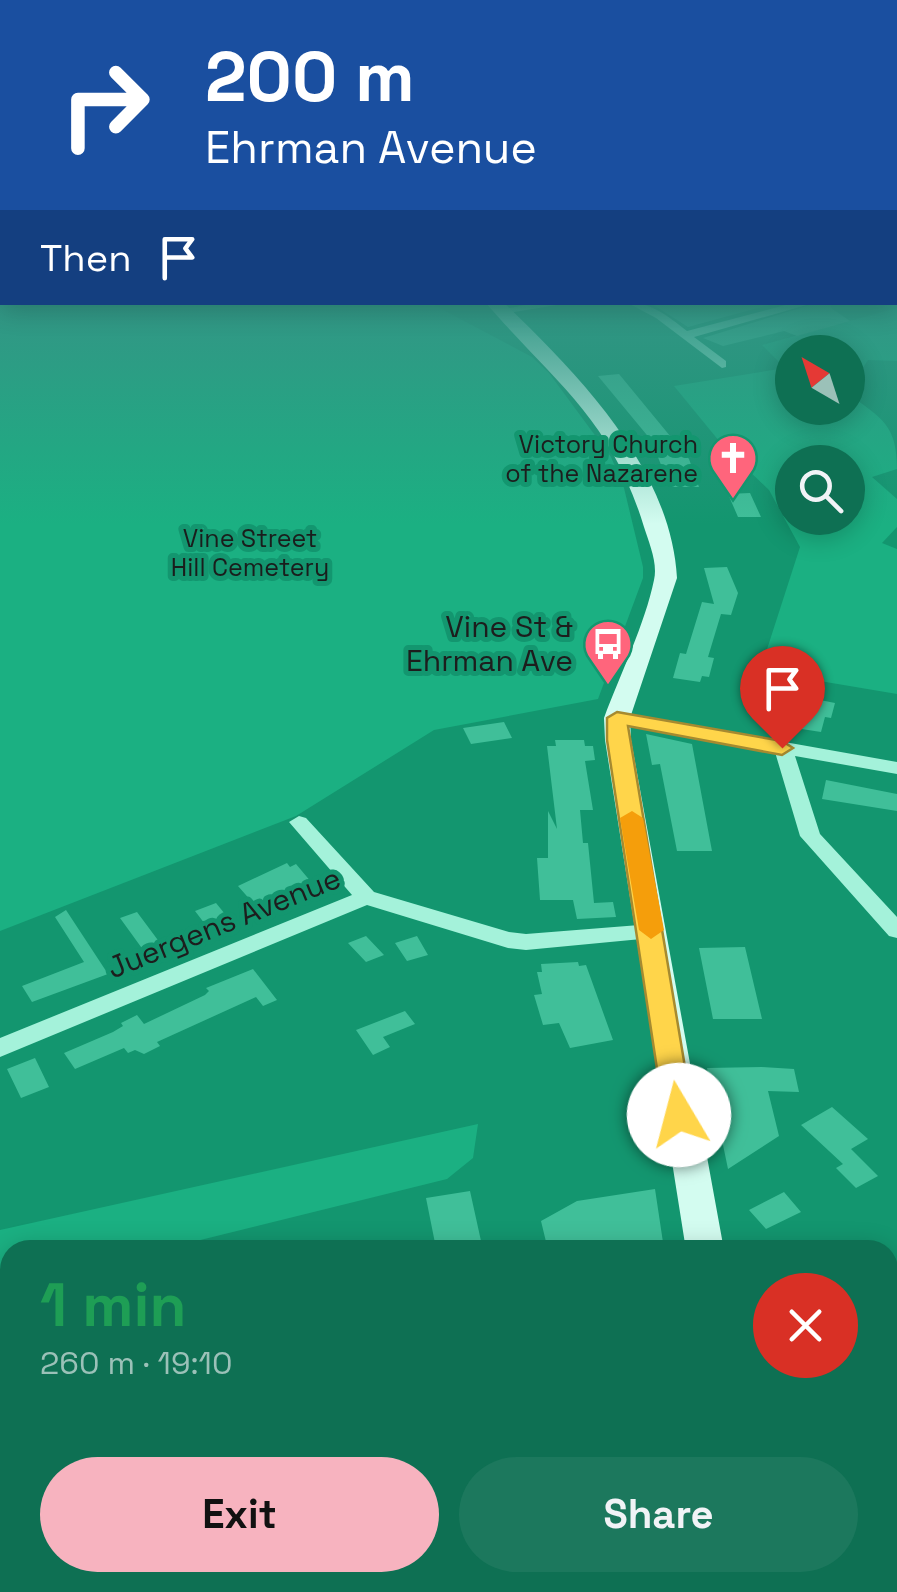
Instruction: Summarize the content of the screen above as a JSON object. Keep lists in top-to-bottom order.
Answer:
{
  "streets": {
    "street": ["Juergens Avenue"]
  },
  "parks": ["Vine Street Hill Cemetery"],
  "places": {
    "church": ["Victory Church of the Nazarene"],
    "bus stop": ["Vine St & Ehrman Ave"]
  },
  "north": "top left",
  "page": {
    "turn": ["200 m", "Ehrman Avenue"],
    "then": "Then",
    "heading": ["1 min", "260 m · 19:10"],
    "buttons": ["Exit", "Share"]
  }
}
